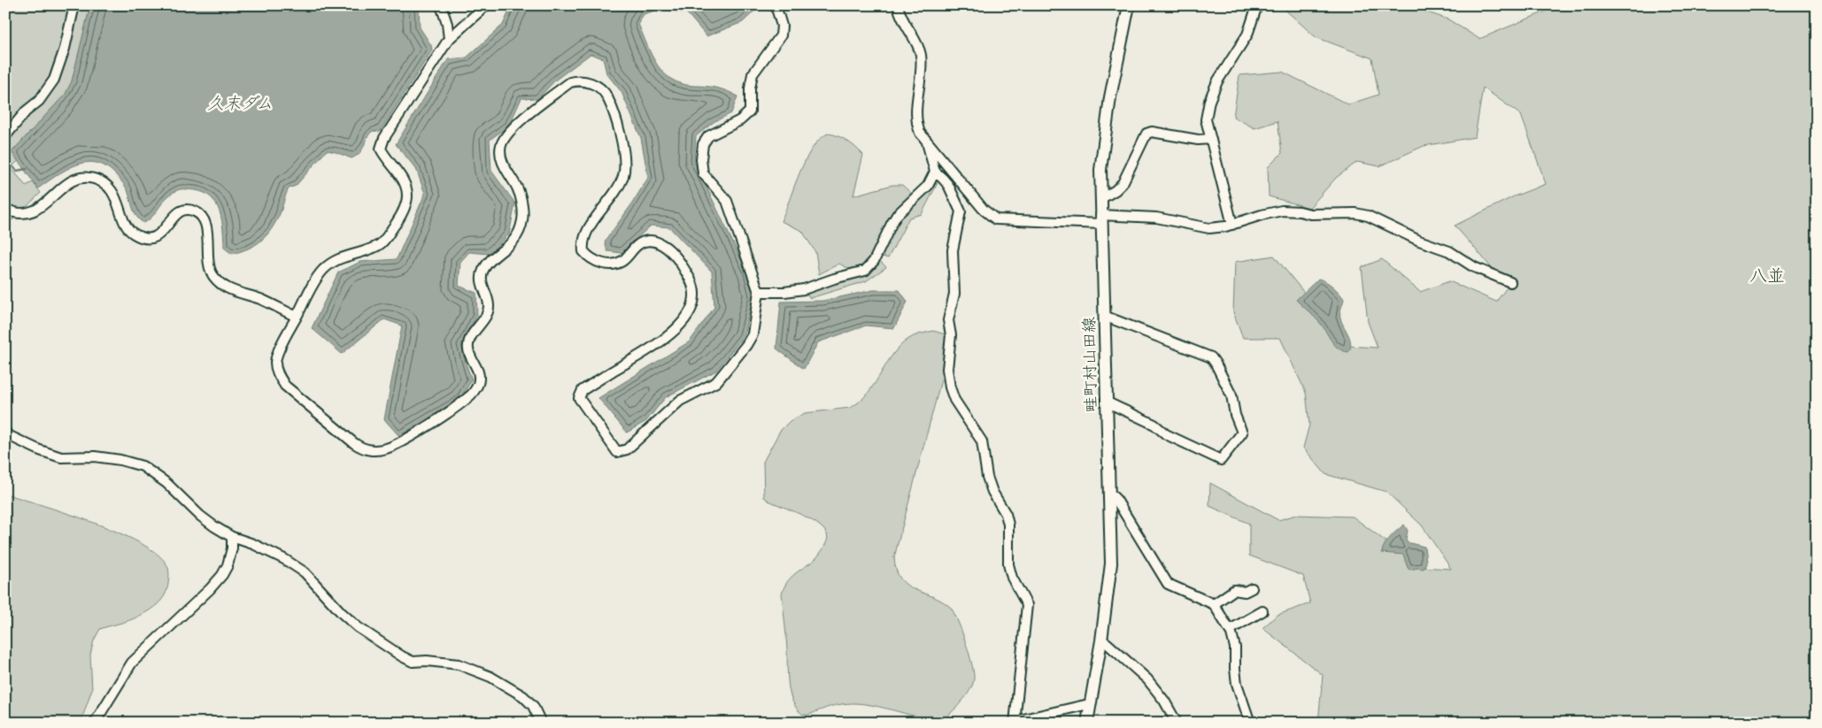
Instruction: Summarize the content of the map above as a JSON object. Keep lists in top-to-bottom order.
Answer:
{
  "streets": {
    "main road": ["畦町村山田線"]
  },
  "districts": ["八並"],
  "water": ["久末ダム"]
}
